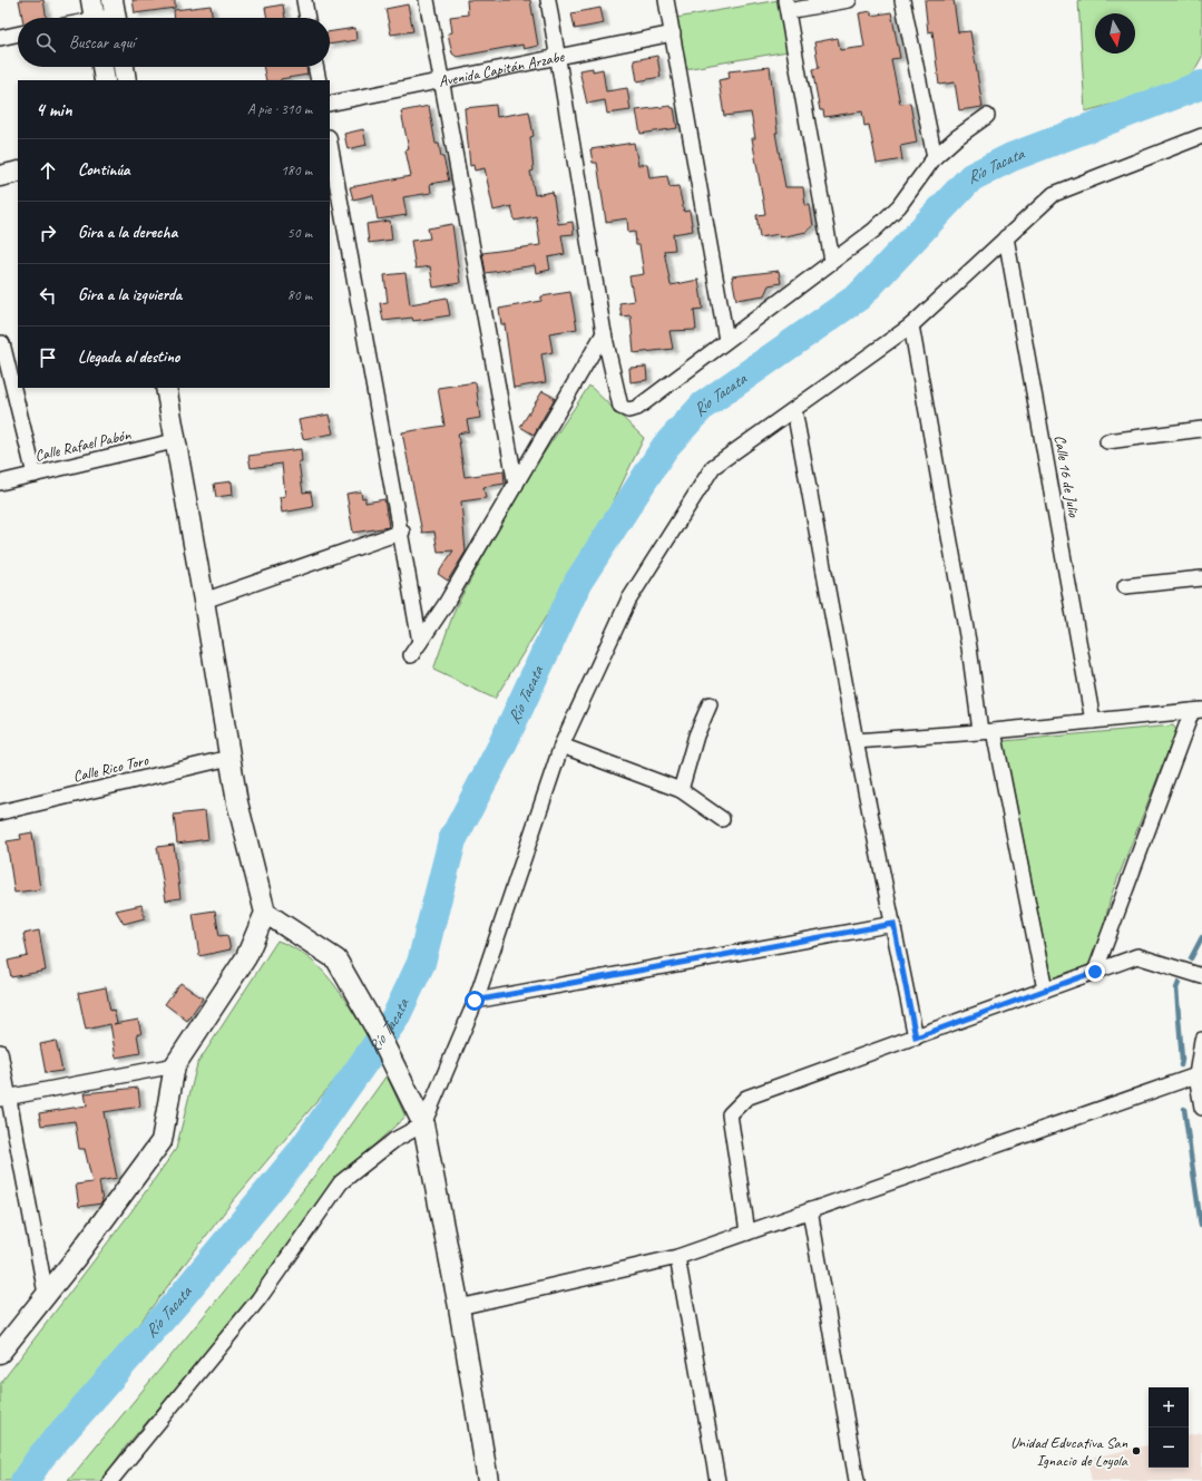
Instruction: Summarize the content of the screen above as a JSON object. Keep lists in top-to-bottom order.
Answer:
{
  "streets": {
    "street": [
      "Avenida Capitán Arzabe",
      "Calle Rafael Pabón",
      "Calle 16 de Julio",
      "Calle Rico Toro"
    ]
  },
  "water": ["Río Tacata"],
  "places": ["Unidad Educativa San Ignacio de Loyola"],
  "north": "bottom",
  "page": {
    "search": "Buscar aquí",
    "heading": ["4 min", "A pie · 310 m"],
    "list": [
      ["Continúa", "180 m"],
      ["Gira a la derecha", "50 m"],
      ["Gira a la izquierda", "80 m"],
      "Llegada al destino"
    ],
    "map_buttons": ["+", "−"]
  }
}
